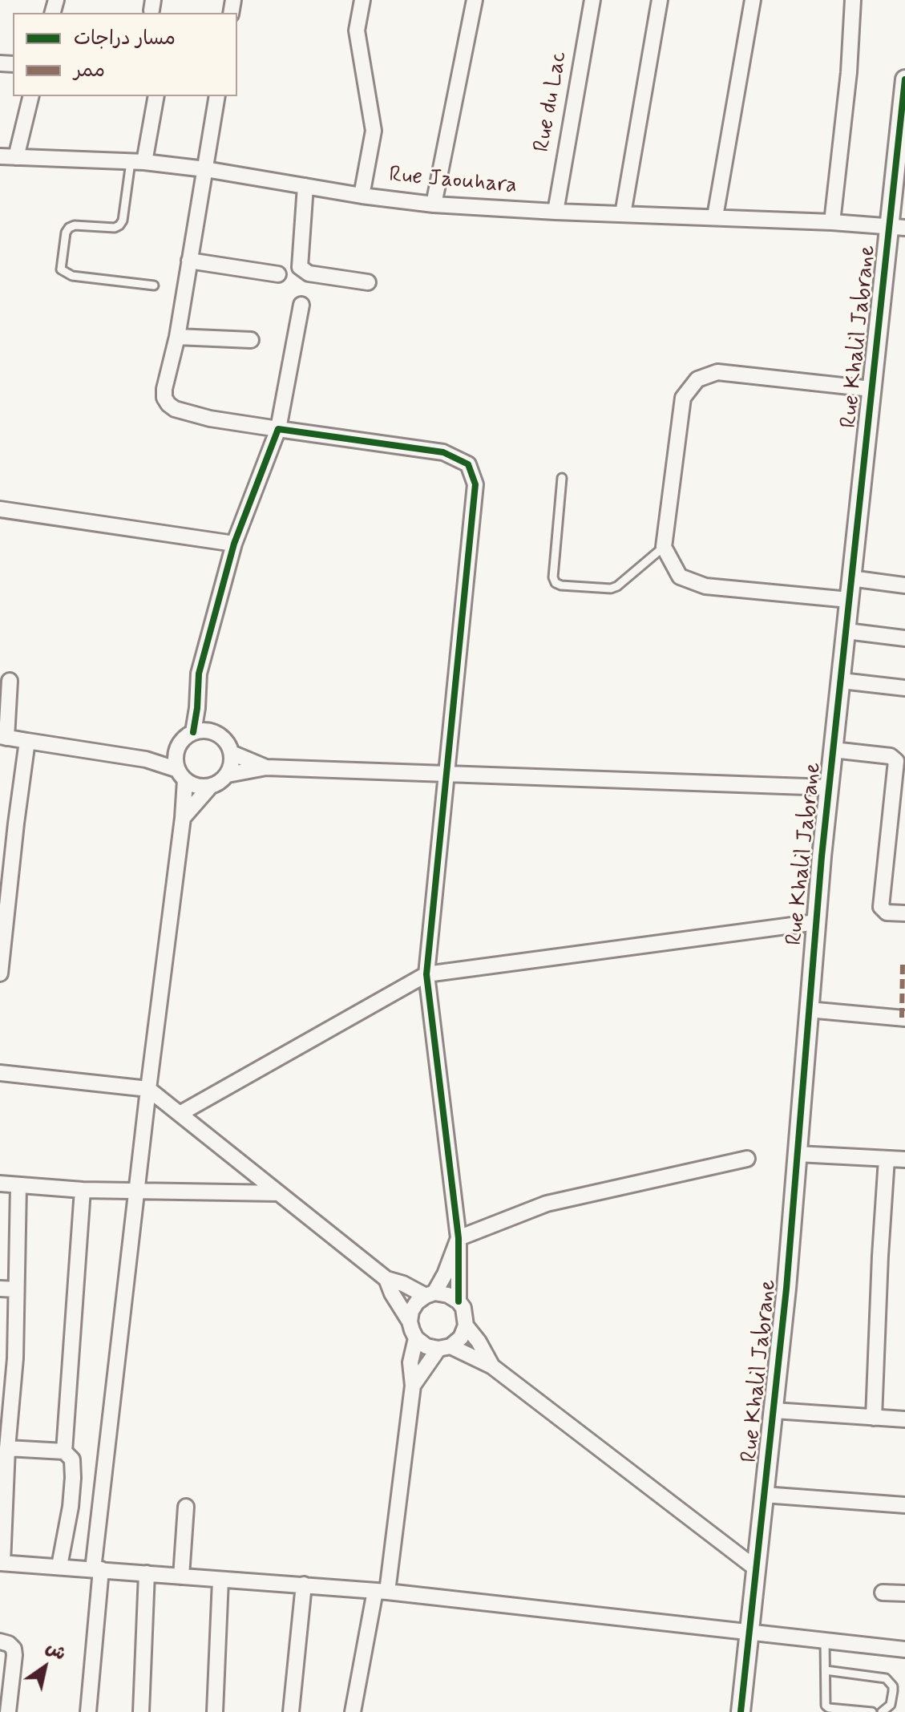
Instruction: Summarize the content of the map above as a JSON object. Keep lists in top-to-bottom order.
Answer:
{
  "streets": {
    "street": ["Rue du Lac", "Rue Jaouhara", "Rue Khalil Jabrane"]
  },
  "crossings": [
    ["Rue du Lac", "Rue Jaouhara"],
    ["Rue Jaouhara", "Rue Khalil Jabrane"]
  ],
  "legend": ["مسار دراجات", "ممر"],
  "north": "top right"
}
